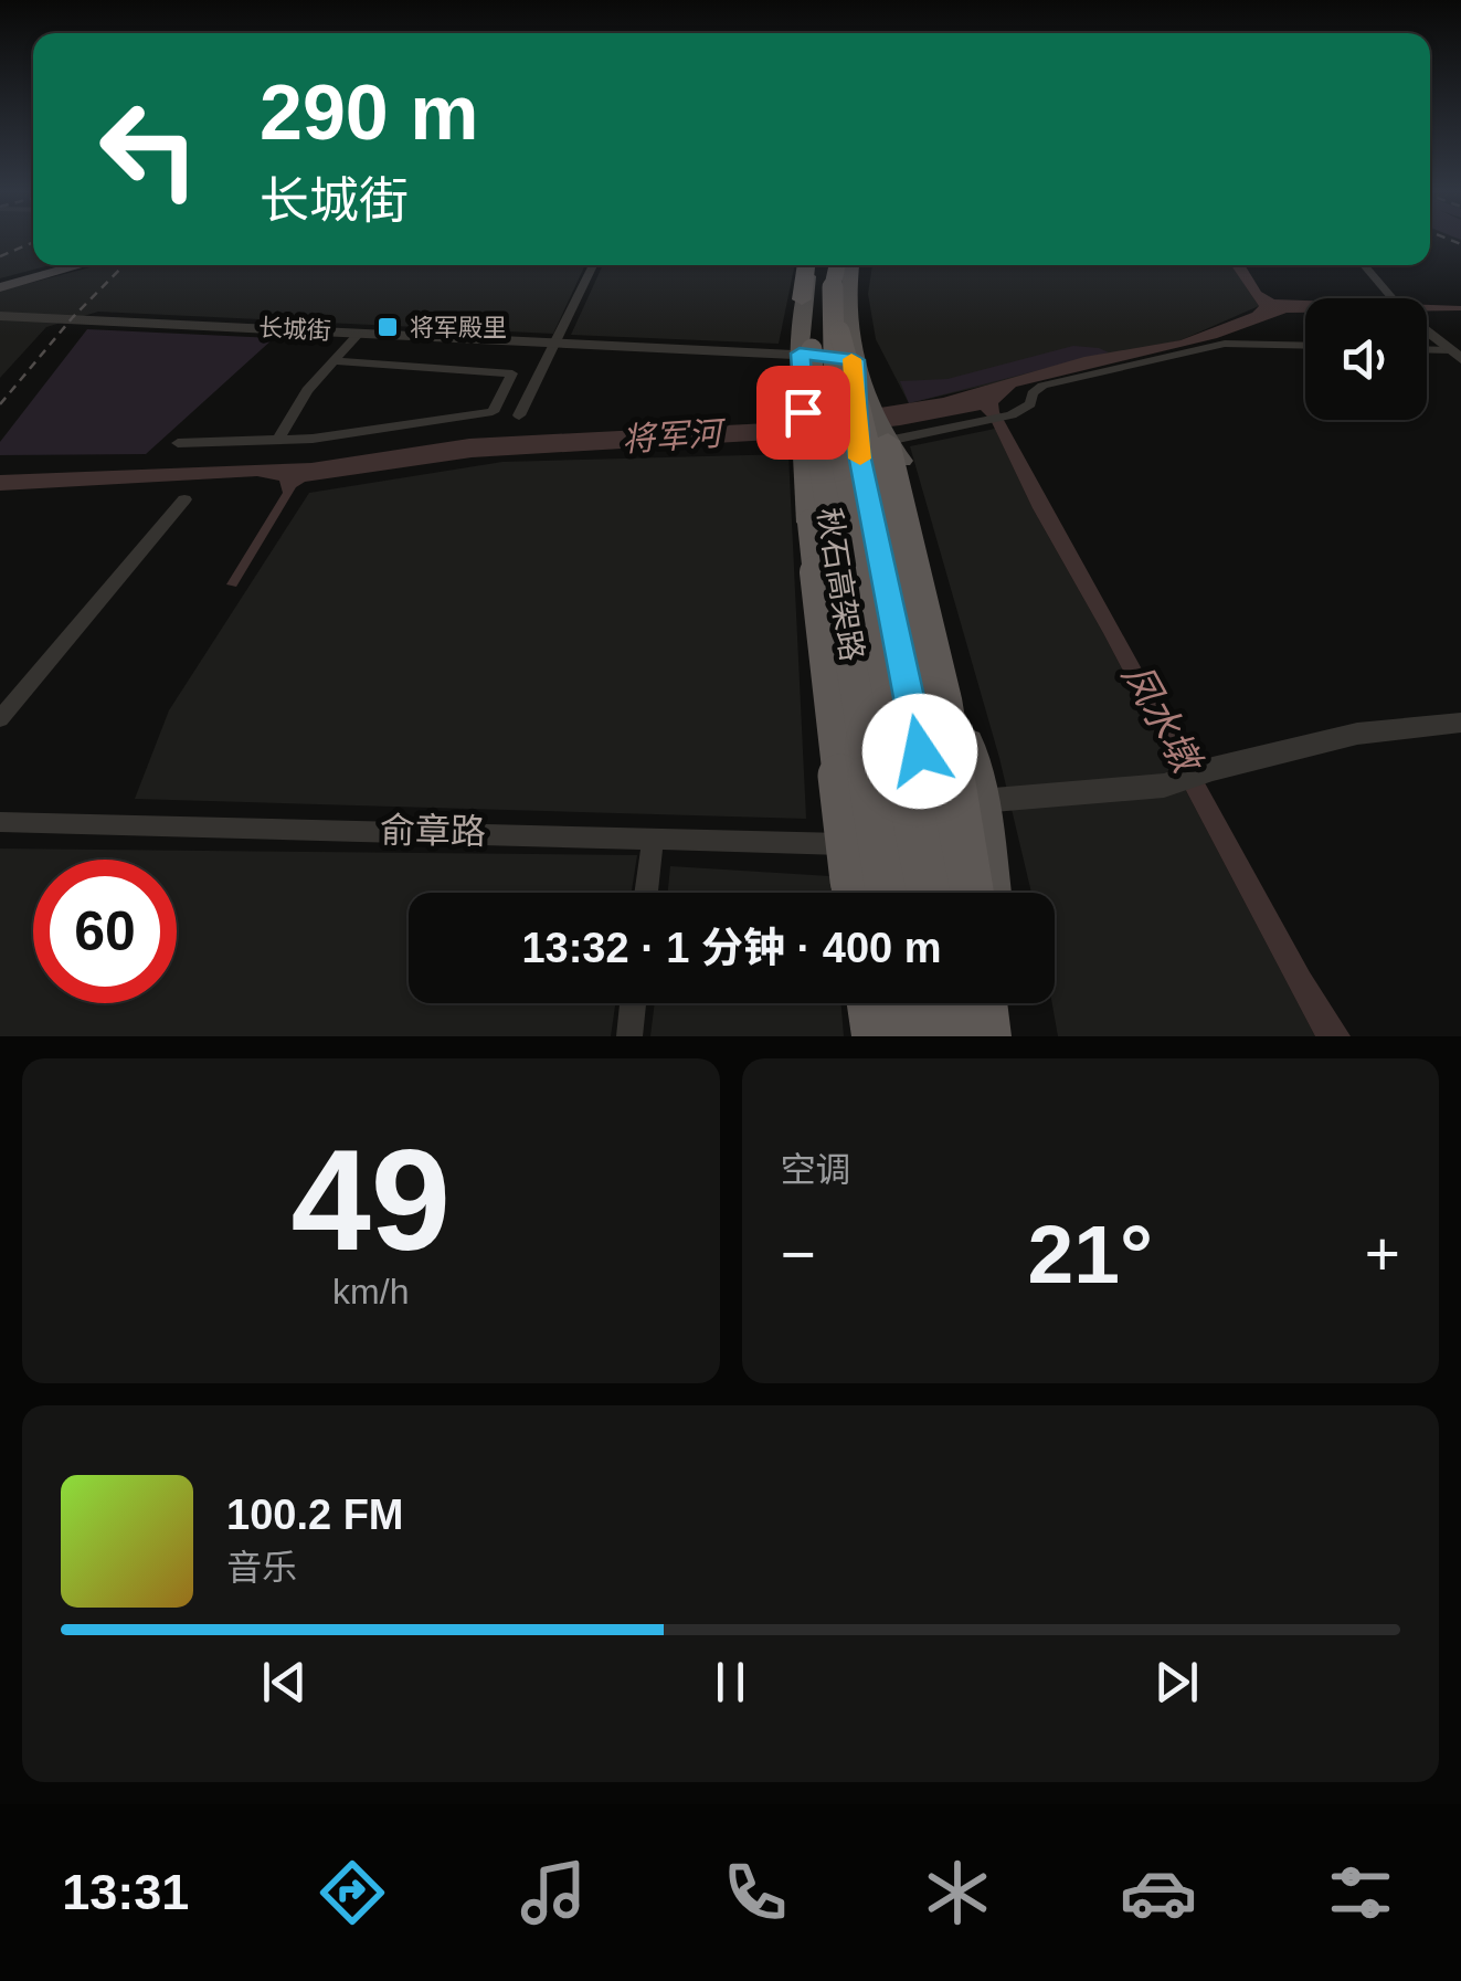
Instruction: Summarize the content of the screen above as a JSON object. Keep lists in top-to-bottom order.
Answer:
{
  "streets": {
    "highway": ["秋石高架路"],
    "street": ["长城街", "俞章路"]
  },
  "water": ["将军河", "凤水墩"],
  "places": {
    "transit": ["将军殿里"]
  },
  "page": {
    "turn": ["290 m", "长城街"],
    "limit": "60",
    "trip": "13:32 · 1 分钟 · 400 m",
    "tile": [
      ["49", "km/h"],
      "空调"
    ],
    "heat": ["−", "21°", "+"],
    "song": ["100.2 FM", "音乐"],
    "tabs": "13:31"
  }
}
